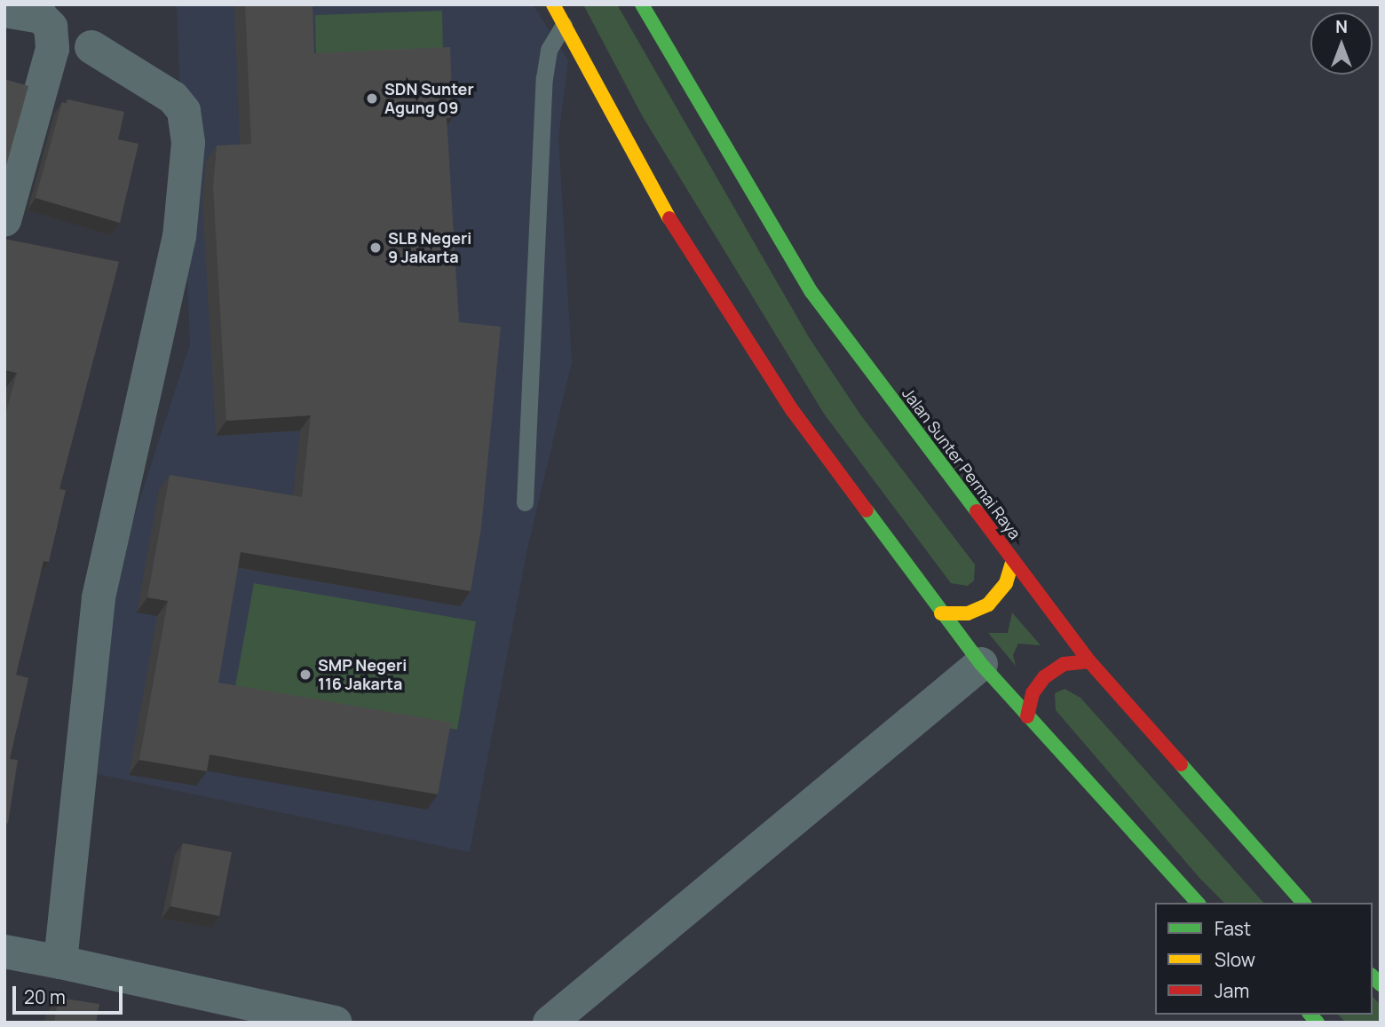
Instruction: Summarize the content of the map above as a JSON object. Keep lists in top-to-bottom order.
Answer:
{
  "streets": {
    "street": ["Jalan Sunter Permai Raya"]
  },
  "places": ["SDN Sunter Agung 09", "SLB Negeri 9 Jakarta", "SMP Negeri 116 Jakarta"],
  "legend": ["Fast", "Slow", "Jam"],
  "scale_bar": "20 m",
  "north": "top"
}
